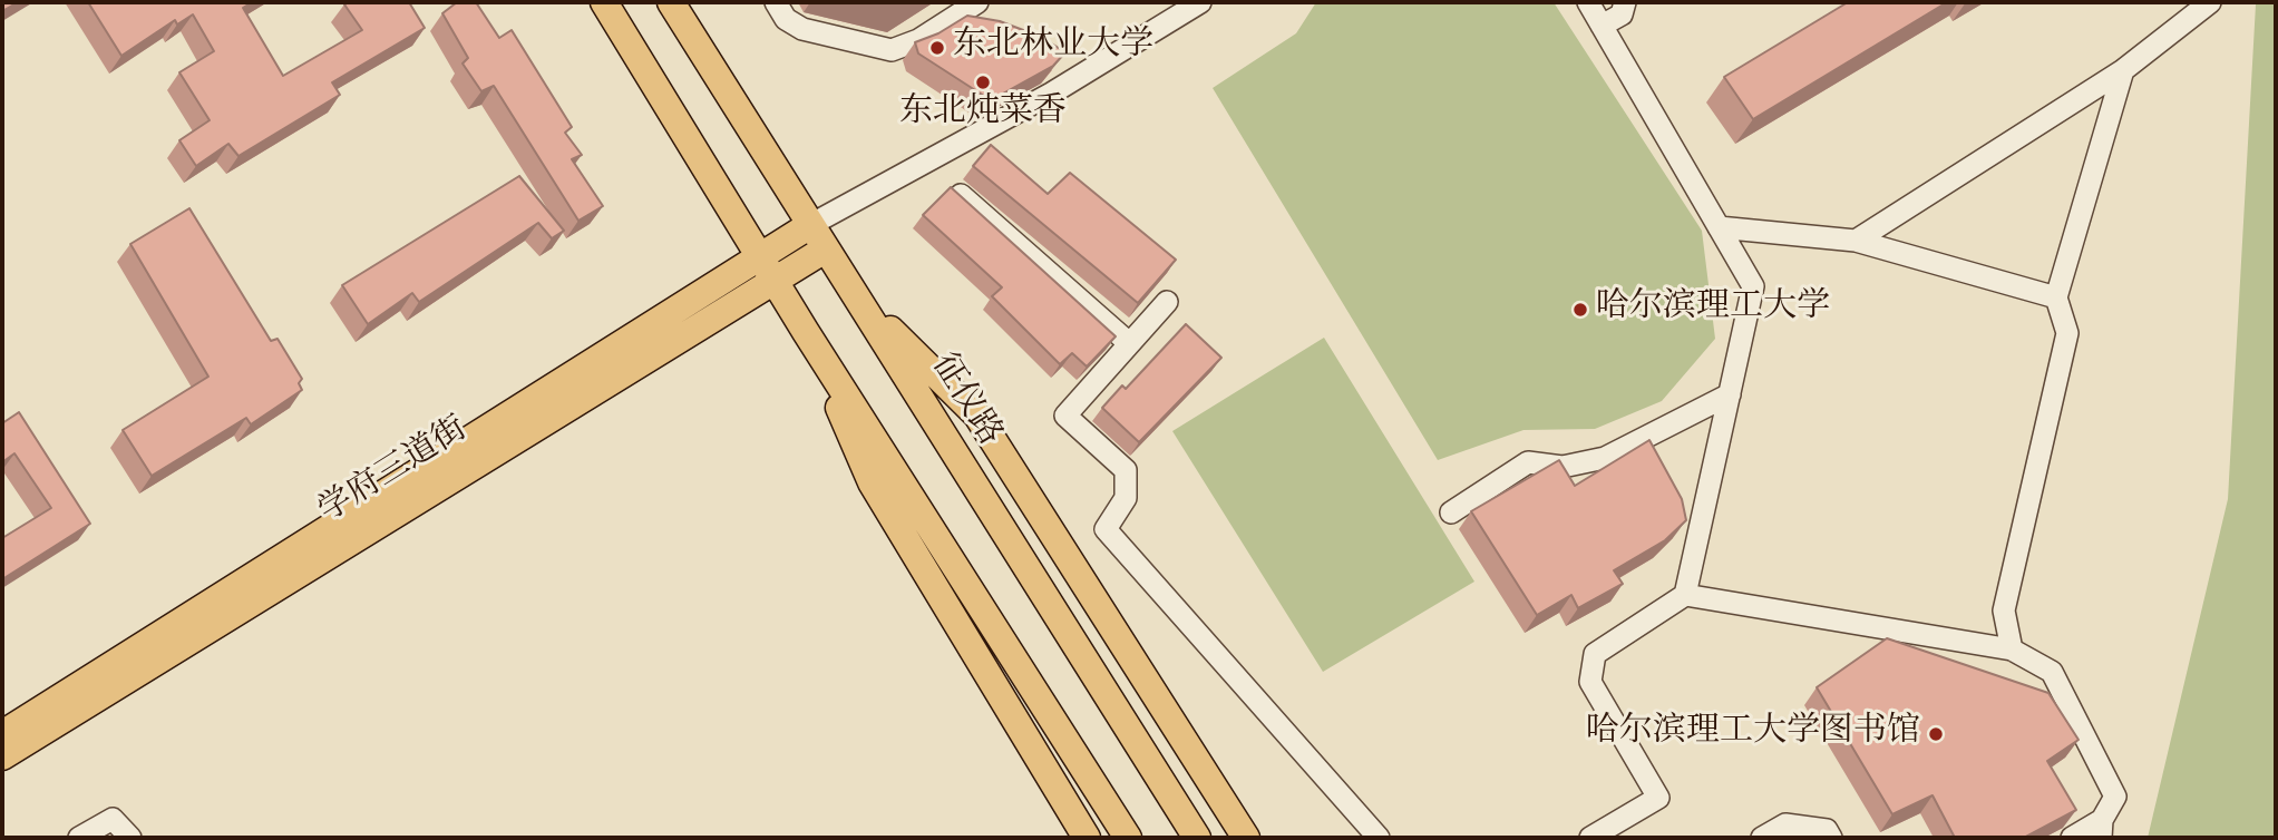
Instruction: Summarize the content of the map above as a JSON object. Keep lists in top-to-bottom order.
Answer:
{
  "streets": {
    "main road": ["征仪路", "学府三道街"]
  },
  "crossings": [
    ["征仪路", "学府三道街"]
  ],
  "places": [
    "东北林业大学",
    "东北炖菜香",
    "哈尔滨理工大学",
    "哈尔滨理工大学图书馆"
  ]
}
